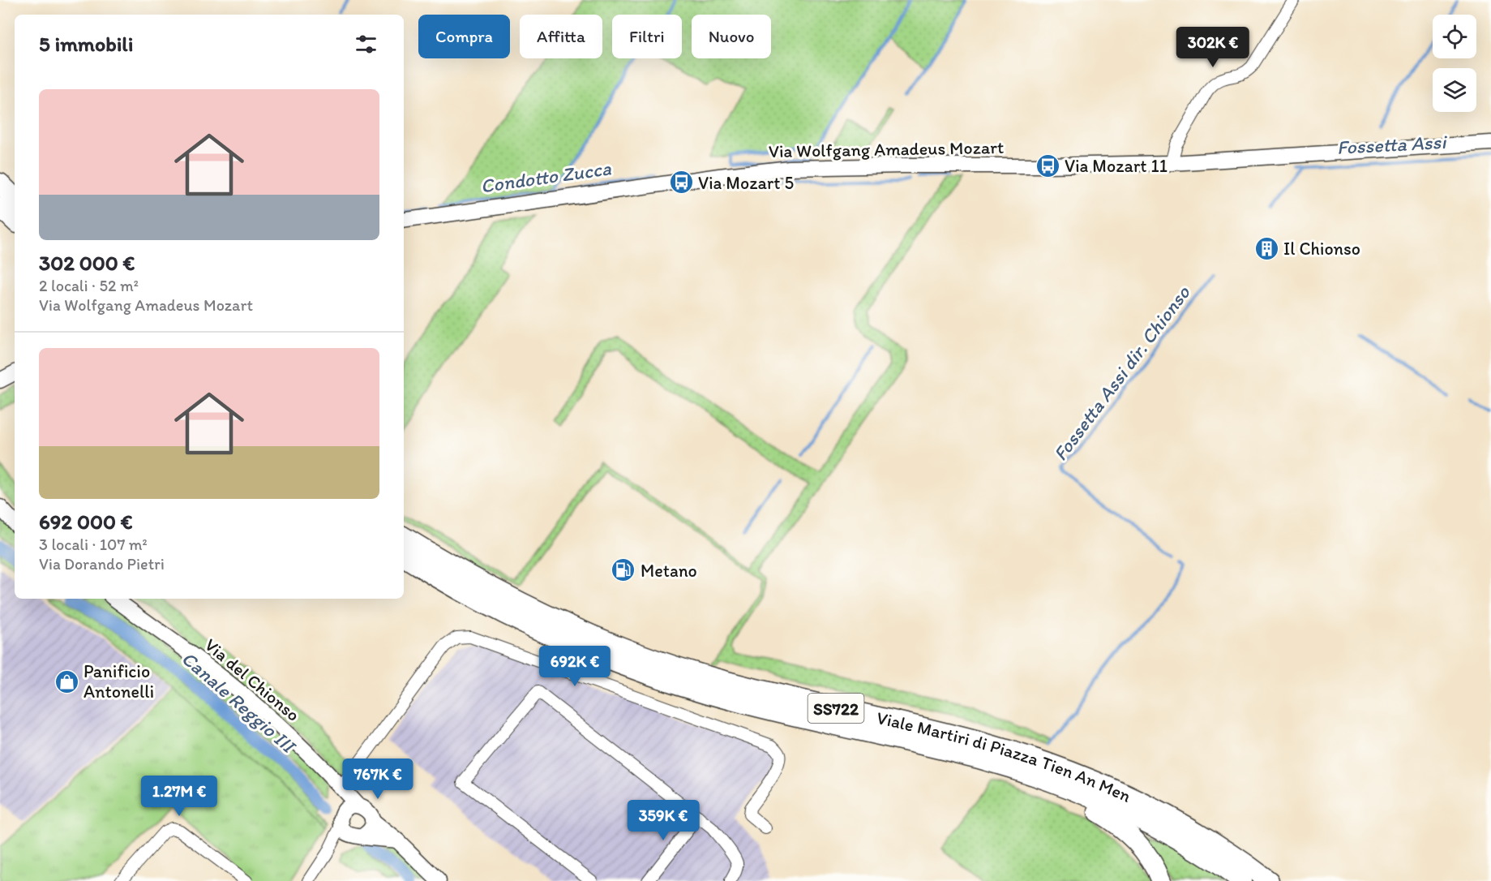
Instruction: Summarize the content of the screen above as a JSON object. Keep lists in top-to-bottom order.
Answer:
{
  "streets": {
    "highway": ["SS722", "Viale Martiri di Piazza Tien An Men"],
    "street": ["Via Wolfgang Amadeus Mozart", "Via del Chionso"]
  },
  "crossings": [
    ["SS722", "Viale Martiri di Piazza Tien An Men"]
  ],
  "water": [
    "Fossetta Assi",
    "Condotto Zucca",
    "Fossetta Assi dir. Chionso",
    "Canale Reggio III"
  ],
  "places": {
    "bus stop": ["Via Mozart 11", "Via Mozart 5"],
    "building": ["Il Chionso"],
    "fuel station": ["Metano"],
    "shop": ["Panificio Antonelli"]
  },
  "page": {
    "chip": [
      "Compra",
      "Affitta",
      "Filtri",
      "Nuovo"
    ],
    "heading": "5 immobili",
    "price": [
      "302K €",
      "692K €",
      "767K €",
      "1.27M €",
      "359K €"
    ],
    "list": [
      {
        "name": "302 000 €",
        "note": "2 locali · 52 m² · Via Wolfgang Amadeus Mozart"
      },
      {
        "name": "692 000 €",
        "note": "3 locali · 107 m² · Via Dorando Pietri"
      }
    ]
  }
}
